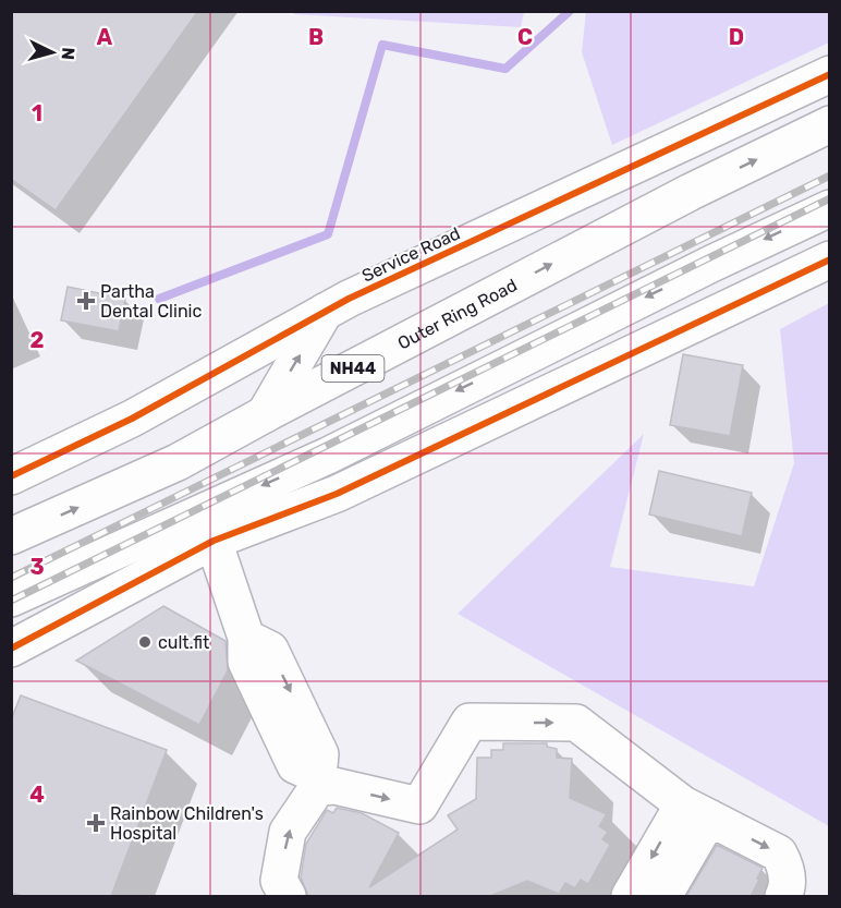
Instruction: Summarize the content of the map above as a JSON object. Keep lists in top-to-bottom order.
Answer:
{
  "streets": {
    "main road": ["Service Road", "Outer Ring Road", "NH44"]
  },
  "places": {
    "health": ["Partha Dental Clinic", "Rainbow Children's Hospital"],
    "other": ["cult.fit"]
  },
  "north": "right",
  "grid": {
    "columns": [
      "A",
      "B",
      "C",
      "D"
    ],
    "rows": [
      "1",
      "2",
      "3",
      "4"
    ]
  }
}
